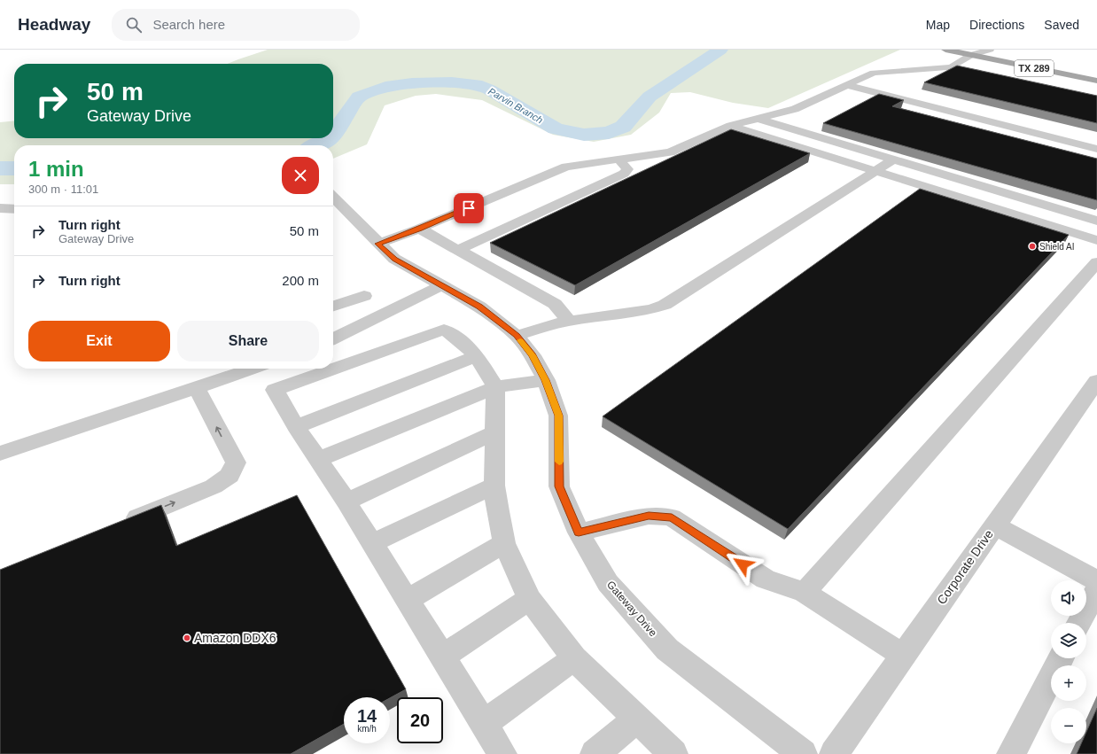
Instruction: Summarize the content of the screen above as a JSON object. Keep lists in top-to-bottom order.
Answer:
{
  "streets": {
    "main road": ["TX 289"],
    "street": ["Corporate Drive", "Gateway Drive"]
  },
  "water": ["Parvin Branch"],
  "places": ["Shield AI", "Amazon DDX6"],
  "page": {
    "header": "Headway",
    "search": "Search here",
    "nav": ["Map", "Directions", "Saved"],
    "turn": ["50 m", "Gateway Drive"],
    "heading": ["1 min", "300 m · 11:01"],
    "list": [
      {
        "name": "Turn right",
        "note": "Gateway Drive",
        "value": "50 m"
      },
      {
        "name": "Turn right",
        "value": "200 m"
      }
    ],
    "buttons": ["Exit", "Share"],
    "map_buttons": ["+", "−"],
    "speed": "14 km/h",
    "limit": "20"
  }
}
